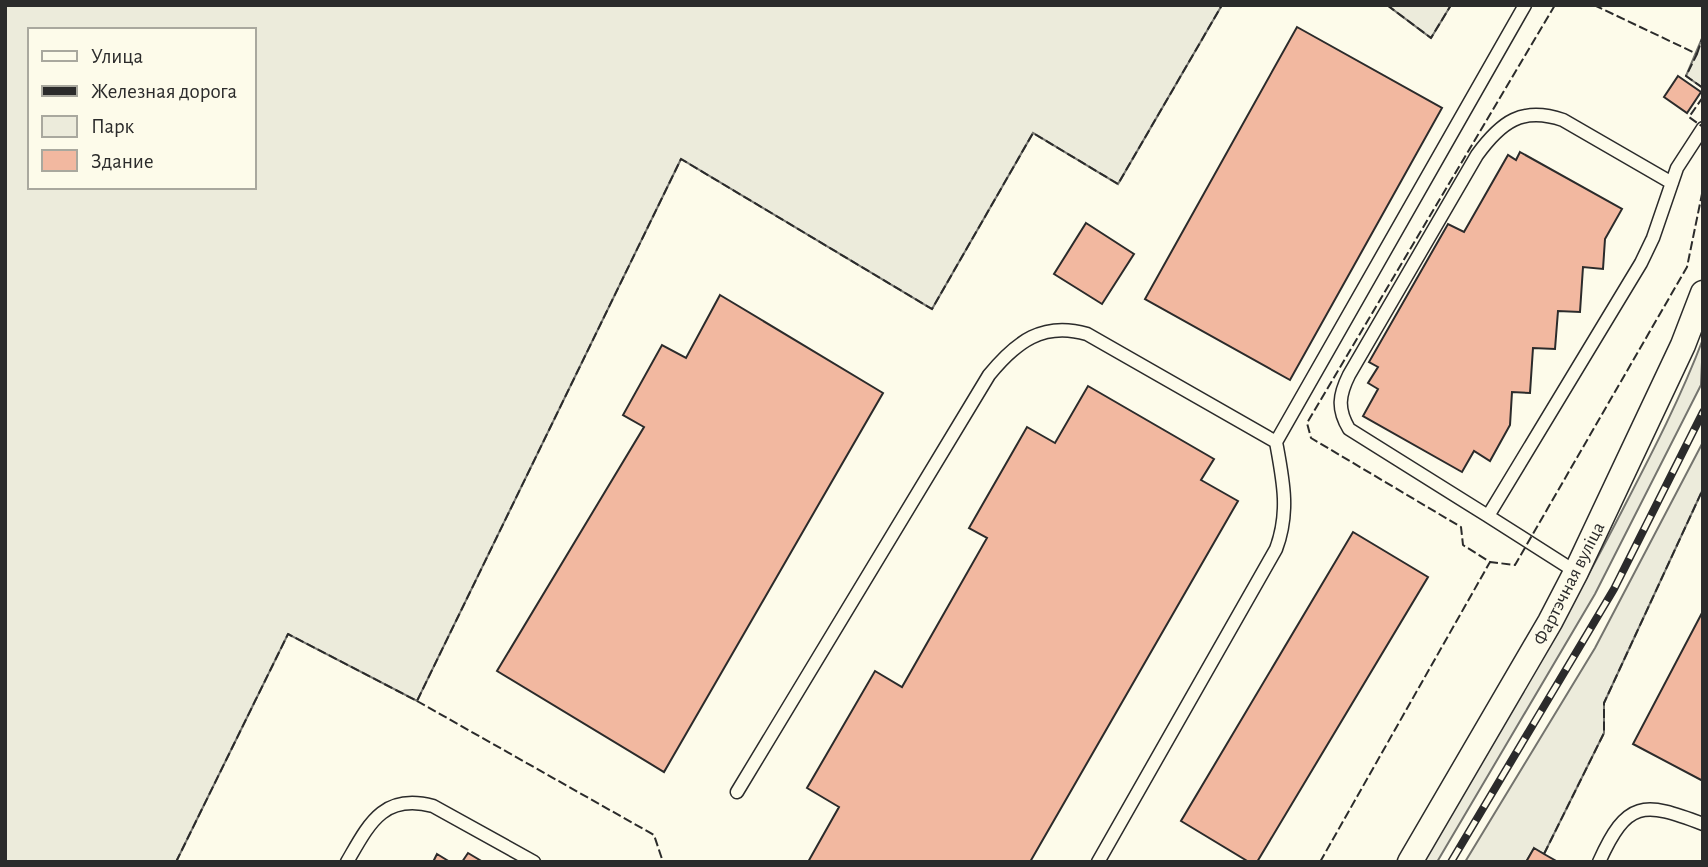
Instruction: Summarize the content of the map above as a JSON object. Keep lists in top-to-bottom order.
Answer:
{
  "streets": {
    "street": ["Фартэчная вуліца"]
  },
  "legend": [
    "Улица",
    "Железная дорога",
    "Парк",
    "Здание"
  ]
}
